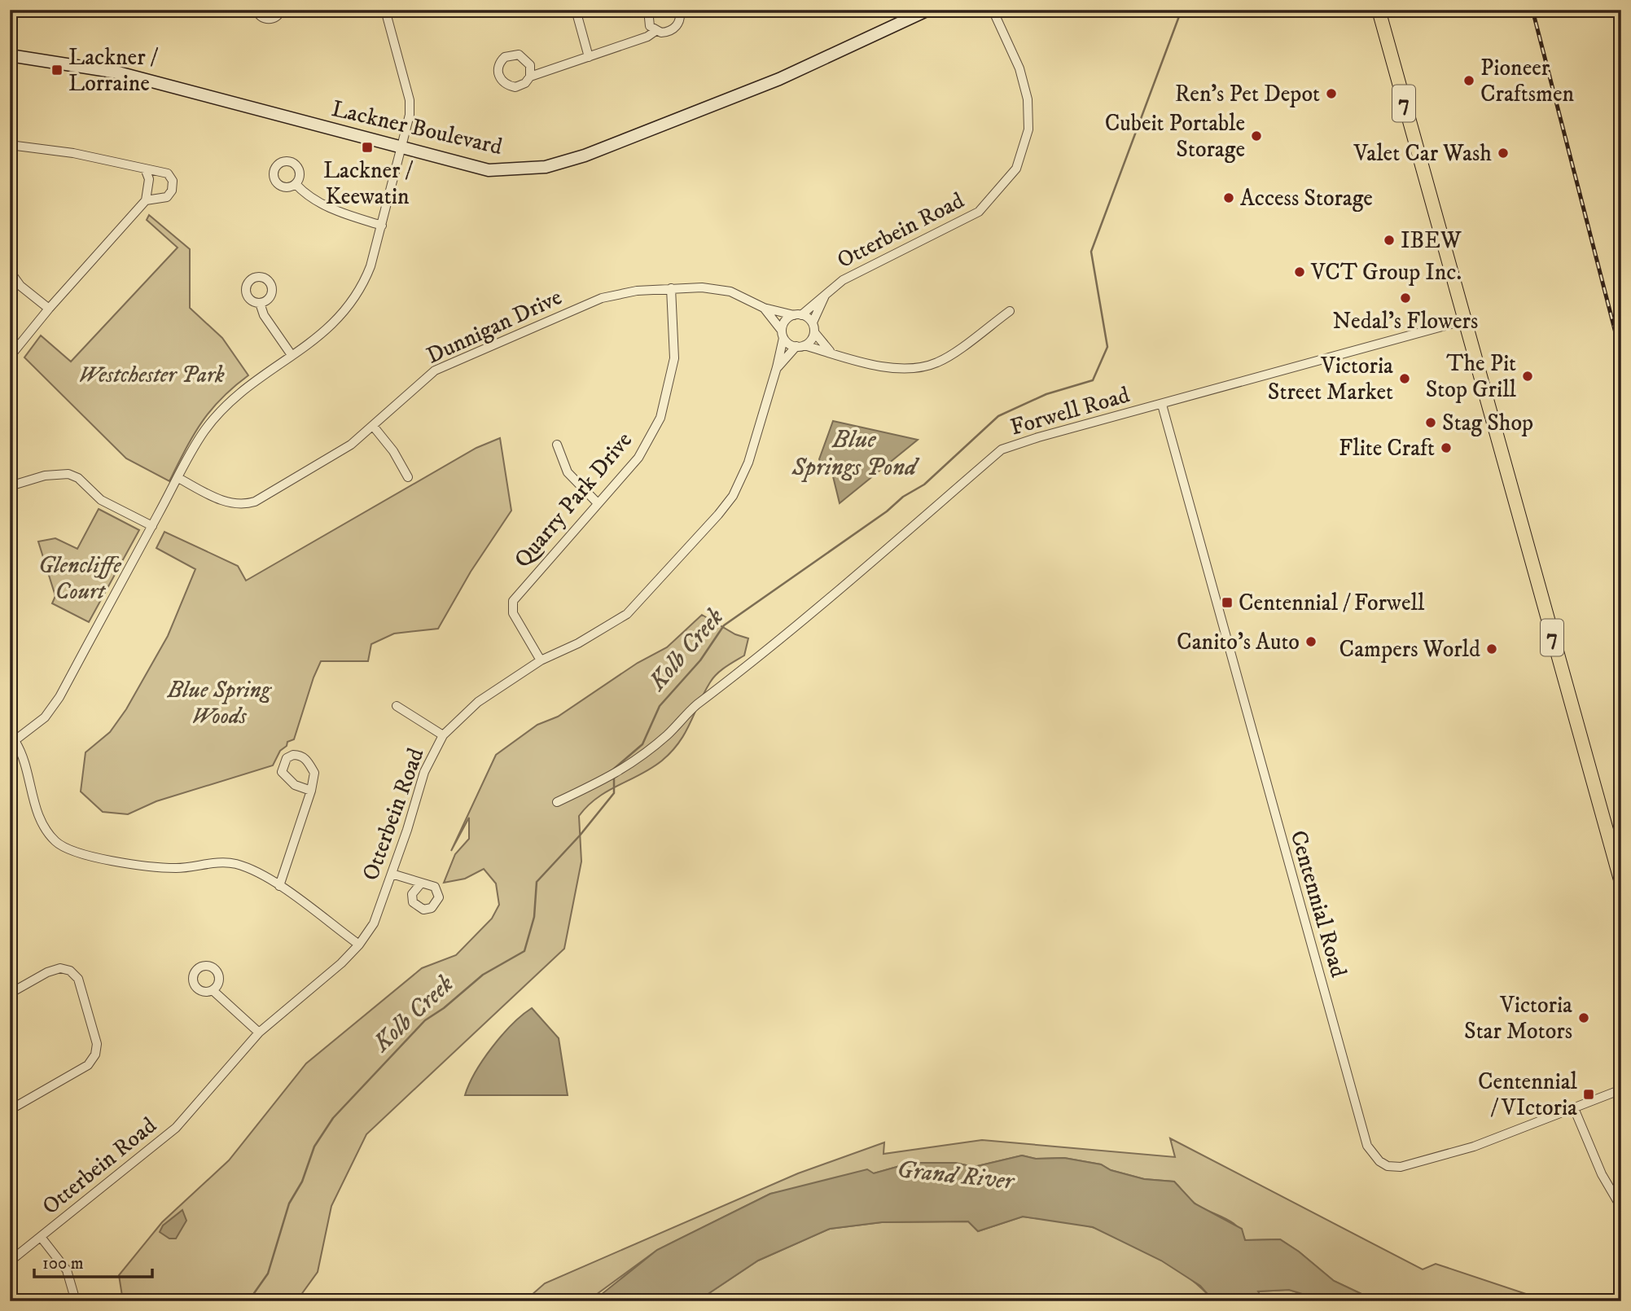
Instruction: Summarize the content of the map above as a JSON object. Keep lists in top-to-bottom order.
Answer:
{
  "streets": {
    "main road": ["7", "Lackner Boulevard"],
    "street": [
      "Otterbein Road",
      "Dunnigan Drive",
      "Forwell Road",
      "Quarry Park Drive",
      "Centennial Road"
    ]
  },
  "crossings": [
    ["7", "Forwell Road"],
    ["Otterbein Road", "Dunnigan Drive"],
    ["Otterbein Road", "Quarry Park Drive"],
    ["Dunnigan Drive", "Quarry Park Drive"],
    ["Forwell Road", "Centennial Road"]
  ],
  "water": ["Blue Springs Pond", "Kolb Creek", "Grand River"],
  "parks": ["Westchester Park", "Glencliffe Court", "Blue Spring Woods"],
  "places": {
    "transit": [
      "Lackner / Lorraine",
      "Lackner / Keewatin",
      "Centennial / Forwell",
      "Centennial / VIctoria"
    ],
    "other": [
      "Pioneer Craftsmen",
      "Ren's Pet Depot",
      "Cubeit Portable Storage",
      "Valet Car Wash",
      "Access Storage",
      "IBEW",
      "VCT Group Inc.",
      "Nedal’s Flowers",
      "The Pit Stop Grill",
      "Victoria Street Market",
      "Stag Shop",
      "Flite Craft",
      "Canito's Auto",
      "Campers World",
      "Victoria Star Motors"
    ]
  },
  "scale_bar": "100 m"
}
